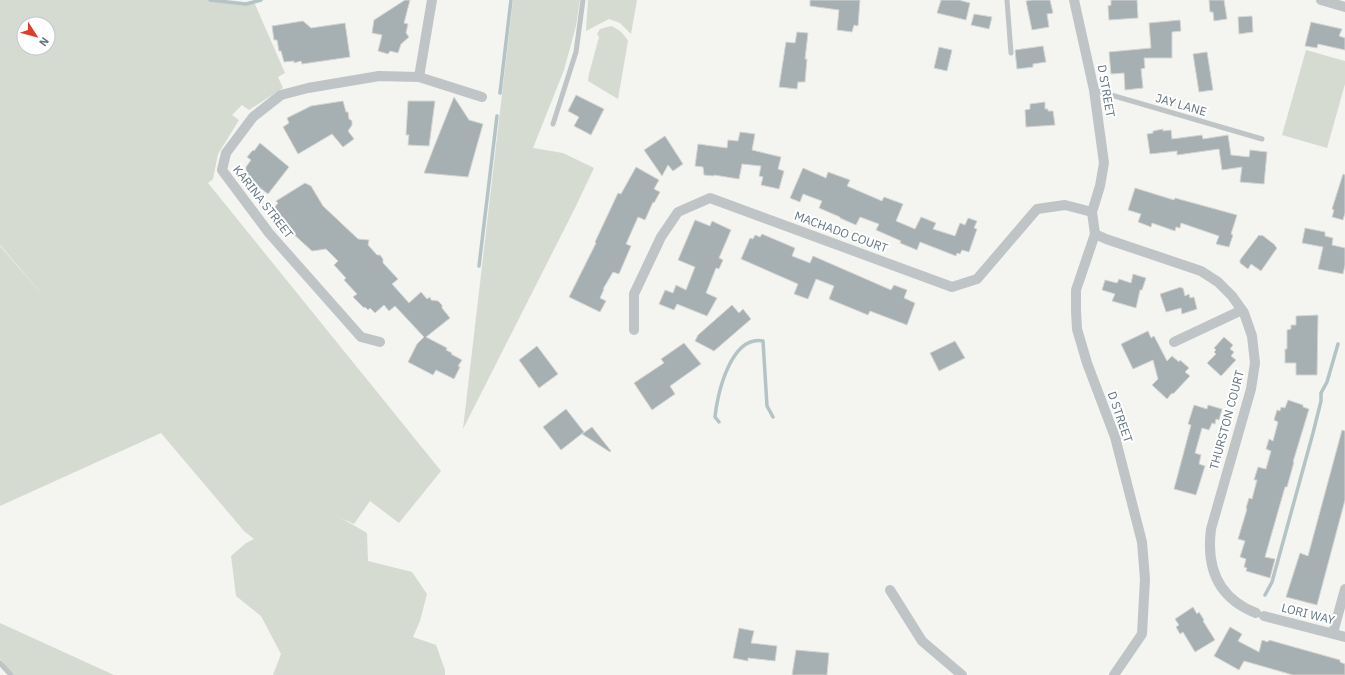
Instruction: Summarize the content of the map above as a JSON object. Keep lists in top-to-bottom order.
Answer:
{
  "streets": {
    "street": [
      "D STREET",
      "KARINA STREET",
      "MACHADO COURT",
      "THURSTON COURT",
      "LORI WAY"
    ],
    "lane": ["JAY LANE"]
  },
  "crossings": [
    ["D STREET", "JAY LANE"],
    ["D STREET", "MACHADO COURT"],
    ["D STREET", "THURSTON COURT"],
    ["THURSTON COURT", "LORI WAY"]
  ],
  "north": "bottom right"
}
